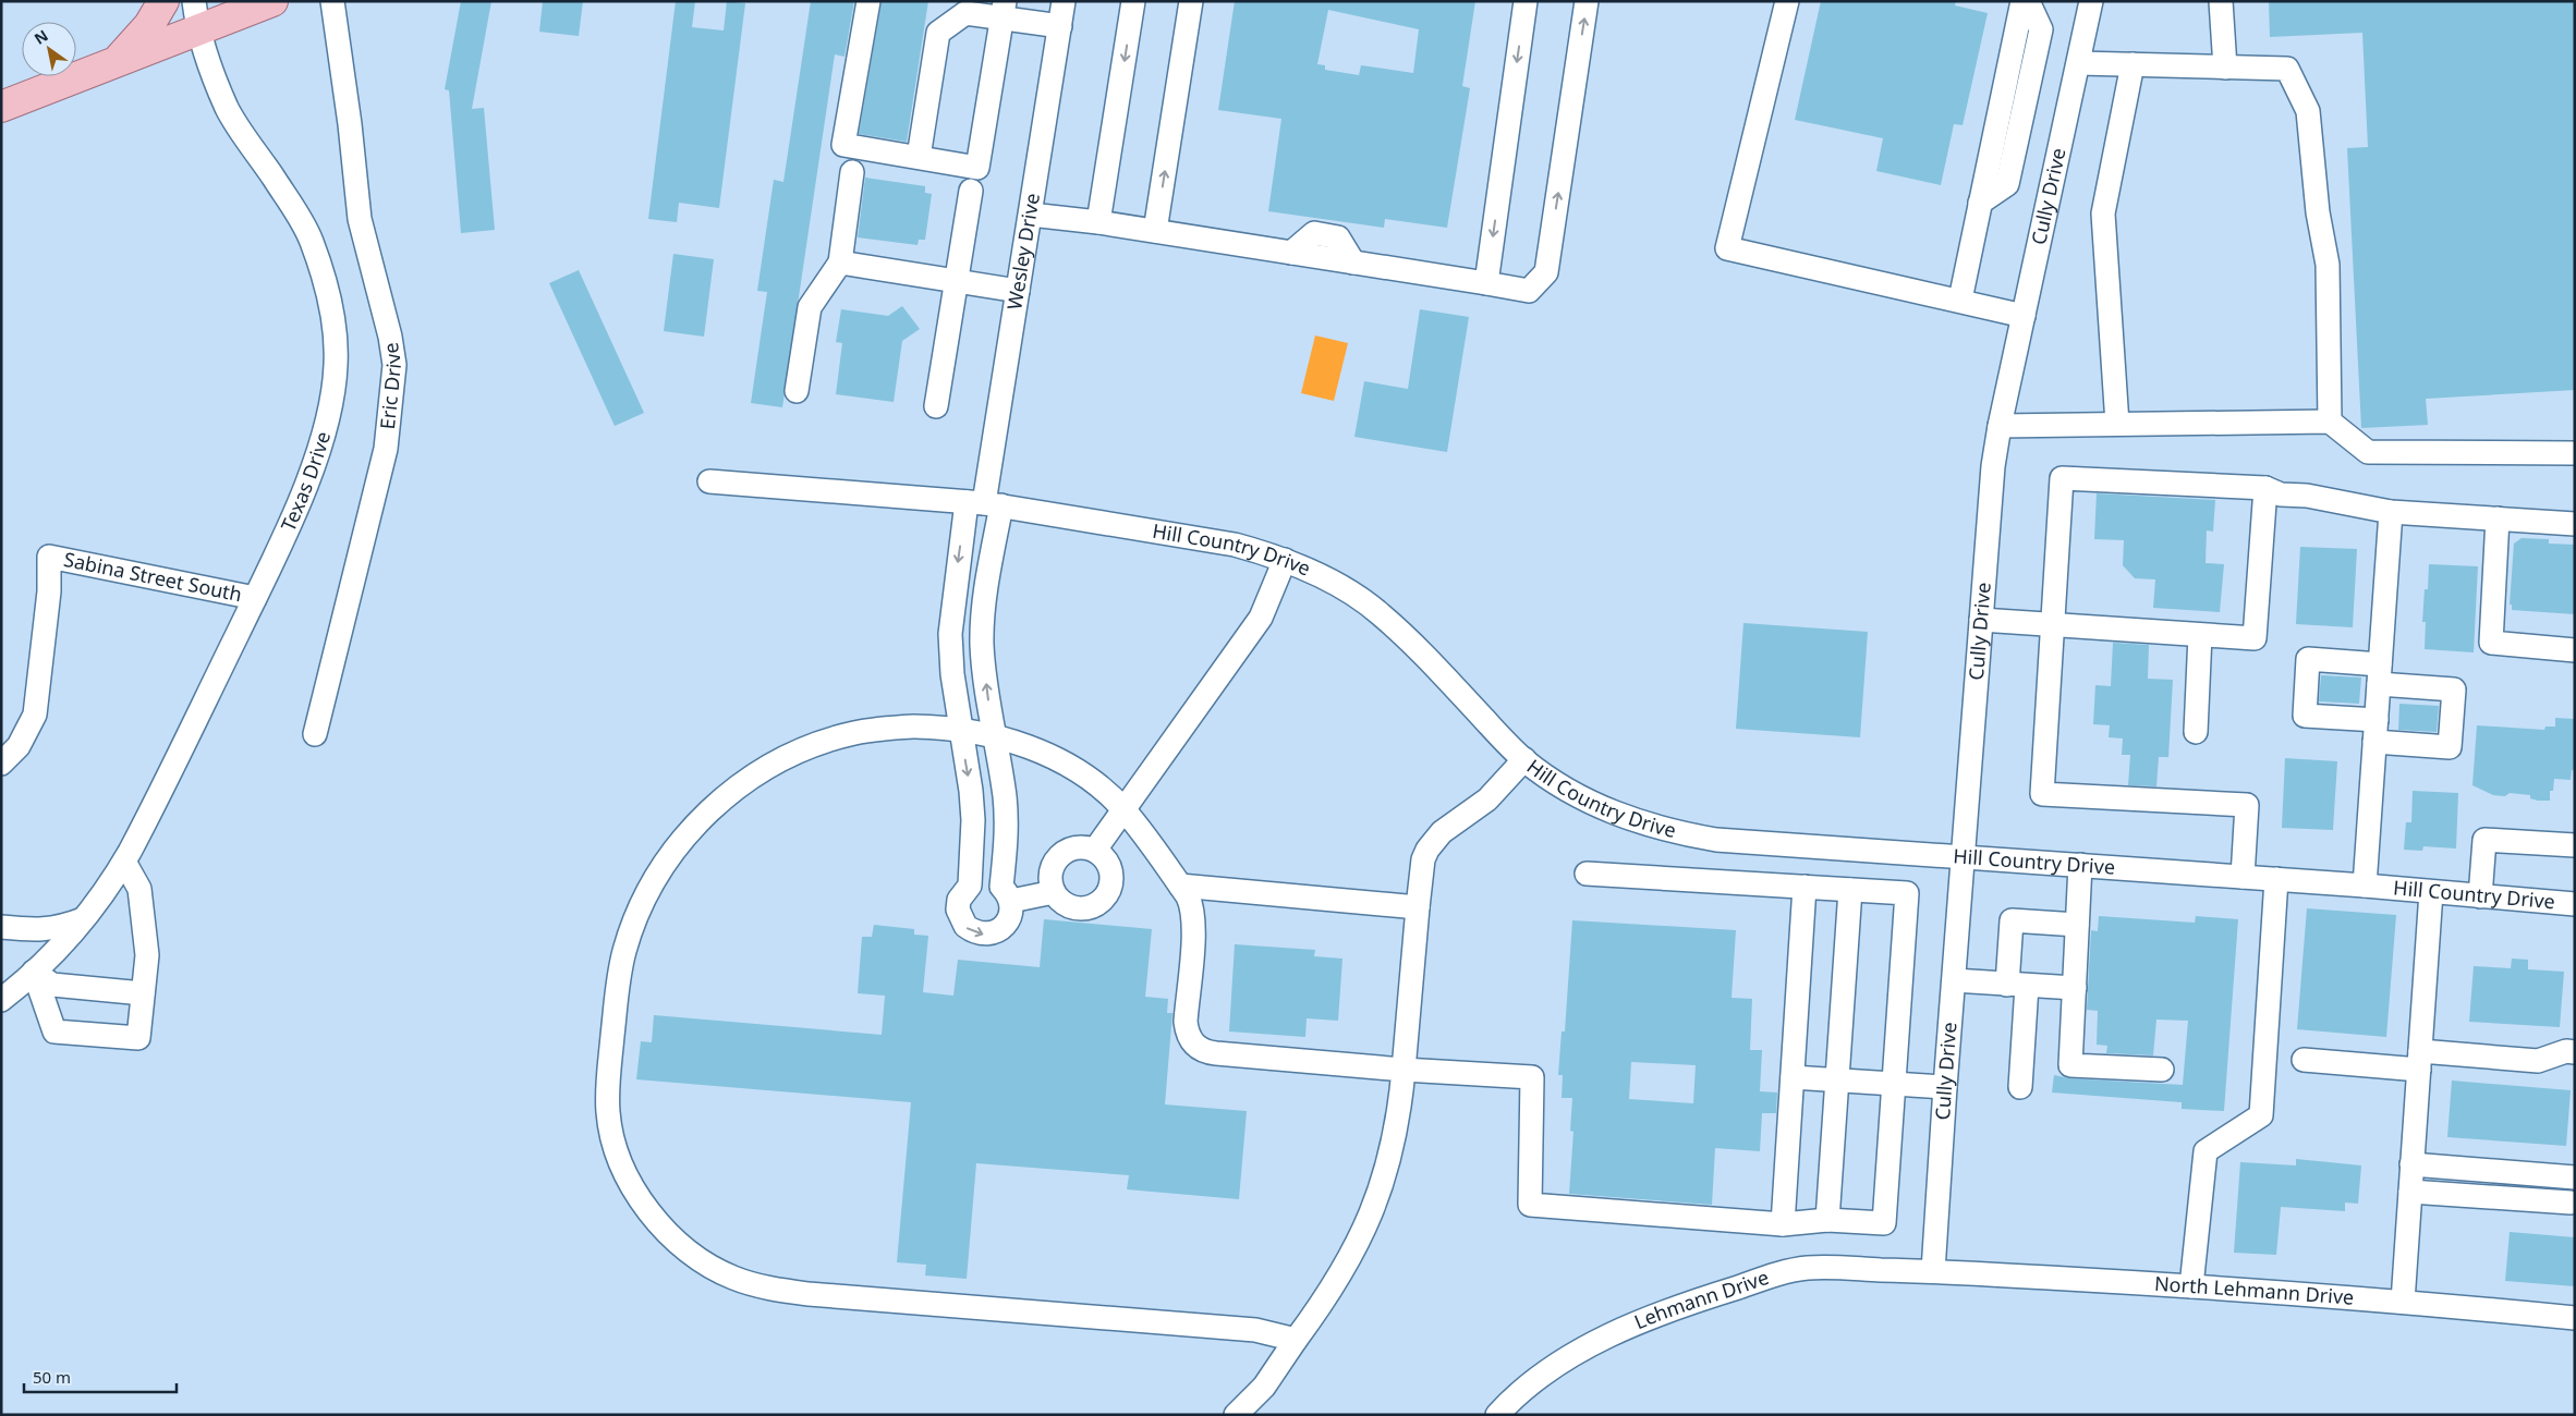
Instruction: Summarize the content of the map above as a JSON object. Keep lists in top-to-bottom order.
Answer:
{
  "streets": {
    "street": [
      "Cully Drive",
      "Wesley Drive",
      "Eric Drive",
      "Texas Drive",
      "Hill Country Drive",
      "Sabina Street South",
      "North Lehmann Drive",
      "Lehmann Drive"
    ]
  },
  "crossings": [
    ["Cully Drive", "Hill Country Drive"],
    ["Cully Drive", "North Lehmann Drive"],
    ["Cully Drive", "Lehmann Drive"],
    ["Wesley Drive", "Hill Country Drive"],
    ["Texas Drive", "Sabina Street South"],
    ["North Lehmann Drive", "Lehmann Drive"]
  ],
  "scale_bar": "50 m",
  "north": "top left"
}
